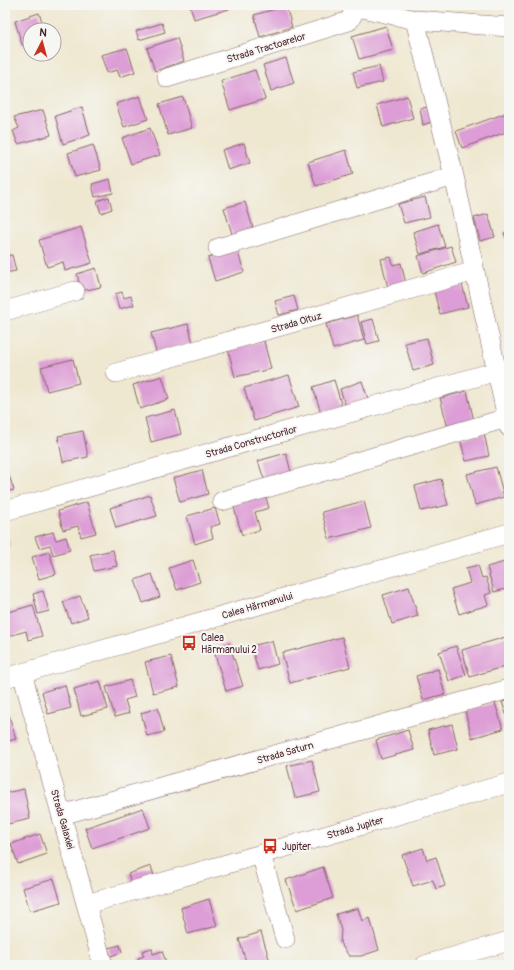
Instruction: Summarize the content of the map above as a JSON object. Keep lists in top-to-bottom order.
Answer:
{
  "streets": {
    "street": [
      "Strada Tractoarelor",
      "Strada Oituz",
      "Strada Constructorilor",
      "Calea Hărmanului",
      "Strada Saturn",
      "Strada Galaxiei",
      "Strada Jupiter"
    ]
  },
  "crossings": [
    ["Calea Hărmanului", "Strada Galaxiei"],
    ["Strada Saturn", "Strada Galaxiei"],
    ["Strada Galaxiei", "Strada Jupiter"]
  ],
  "places": {
    "bus stop": ["Calea Hărmanului 2", "Jupiter"]
  },
  "north": "top"
}
